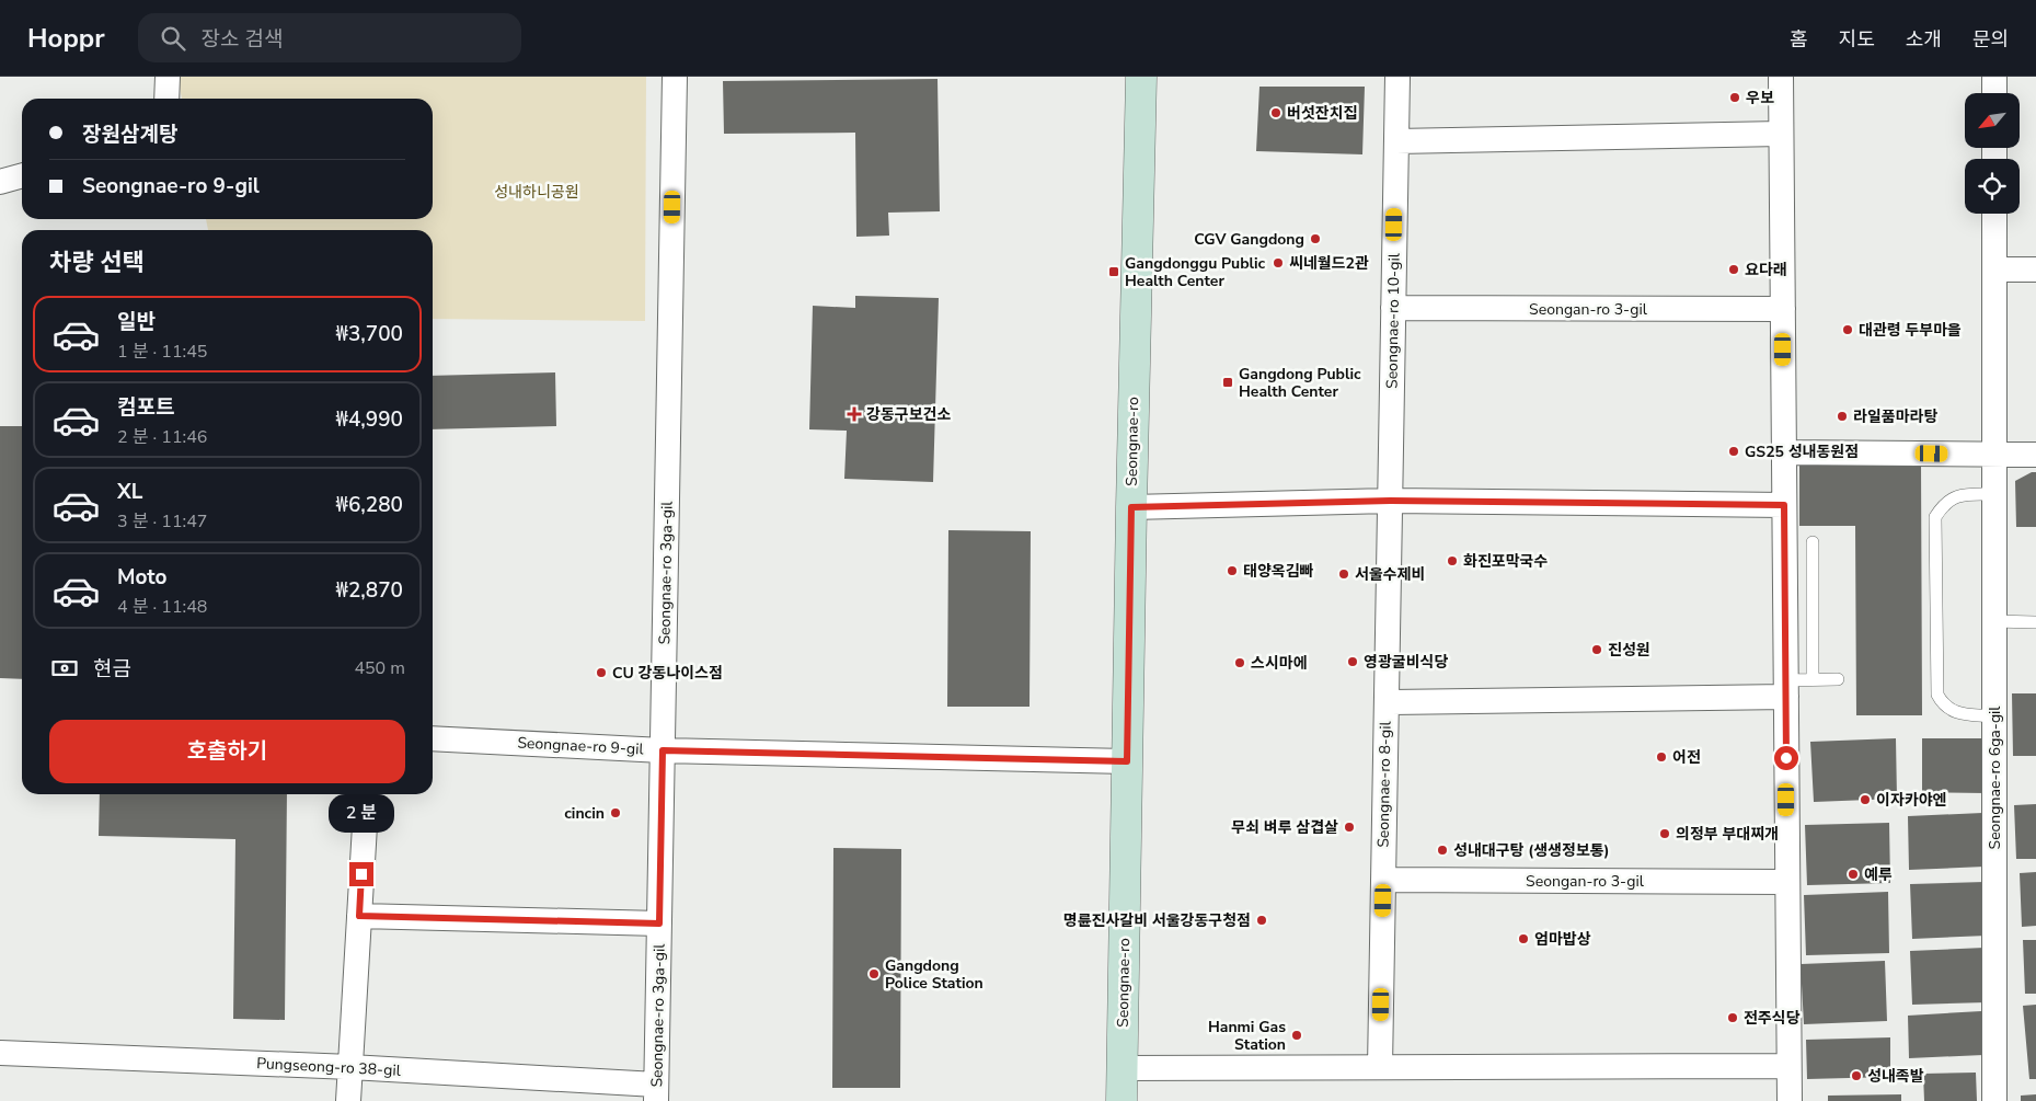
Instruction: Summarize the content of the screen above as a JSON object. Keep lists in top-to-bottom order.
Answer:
{
  "streets": {
    "street": [
      "Seongan-ro 3-gil",
      "Seongnae-ro 10-gil",
      "Seongnae-ro",
      "Seongnae-ro 3ga-gil",
      "Seongnae-ro 9-gil",
      "Seongnae-ro 6ga-gil",
      "Seongnae-ro 8-gil",
      "Pungseong-ro 38-gil"
    ]
  },
  "crossings": [
    ["Seongan-ro 3-gil", "Seongnae-ro 10-gil"],
    ["Seongan-ro 3-gil", "Seongnae-ro 8-gil"],
    ["Seongnae-ro 10-gil", "Seongnae-ro 8-gil"],
    ["Seongnae-ro", "Seongnae-ro 9-gil"],
    ["Seongnae-ro 3ga-gil", "Seongnae-ro 9-gil"],
    ["Seongnae-ro 3ga-gil", "Pungseong-ro 38-gil"]
  ],
  "parks": ["성내하니공원"],
  "places": {
    "other": [
      "우보",
      "버섯잔치집",
      "CGV Gangdong",
      "씨네월드2관",
      "요다래",
      "대관령 두부마을",
      "라일품마라탕",
      "GS25 성내동원점",
      "화진포막국수",
      "태양옥김빠",
      "서울수제비",
      "진성원",
      "영광굴비식당",
      "스시마에",
      "CU 강동나이스점",
      "어전",
      "이자카야엔",
      "cincin",
      "무쇠 벼루 삼겹살",
      "의정부 부대찌개",
      "성내대구탕 (생생정보통)",
      "예루",
      "명륜진사갈비 서울강동구청점",
      "엄마밥상",
      "Gangdong Police Station",
      "전주식당",
      "Hanmi Gas Station",
      "성내족발"
    ],
    "transit": ["Gangdonggu Public Health Center", "Gangdong Public Health Center"],
    "health": ["강동구보건소"]
  },
  "north": "bottom left",
  "page": {
    "header": "Hoppr",
    "search": "장소 검색",
    "nav": [
      "홈",
      "지도",
      "소개",
      "문의"
    ],
    "banner": ["장원삼계탕", "Seongnae-ro 9-gil"],
    "heading": "차량 선택",
    "list": [
      {
        "name": "일반",
        "note": "1 분 · 11:45",
        "value": "₩3,700"
      },
      {
        "name": "컴포트",
        "note": "2 분 · 11:46",
        "value": "₩4,990"
      },
      {
        "name": "XL",
        "note": "3 분 · 11:47",
        "value": "₩6,280"
      },
      {
        "name": "Moto",
        "note": "4 분 · 11:48",
        "value": "₩2,870"
      }
    ],
    "pay": ["현금", "450 m"],
    "buttons": "호출하기",
    "bubble": "2 분"
  }
}
